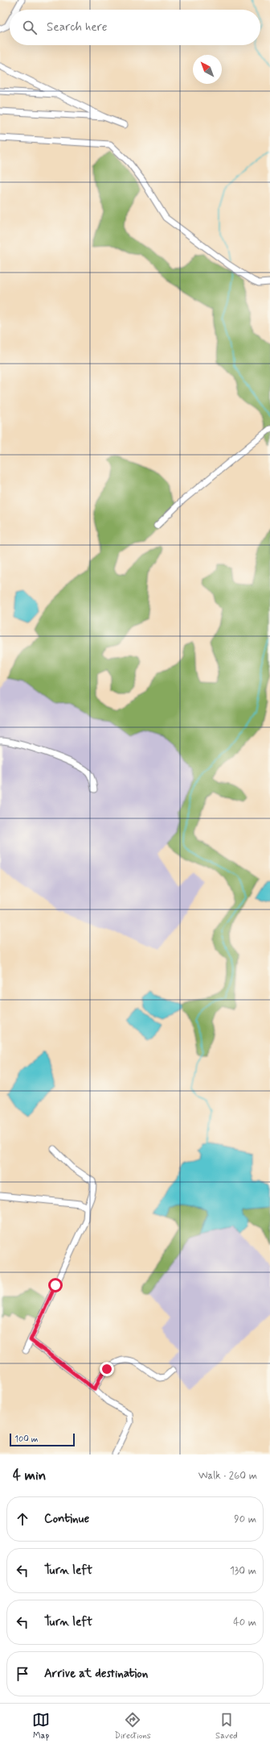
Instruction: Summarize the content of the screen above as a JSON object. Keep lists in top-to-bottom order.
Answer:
{
  "scale_bar": "100 m",
  "north": "top left",
  "page": {
    "search": "Search here",
    "scale": "100 m",
    "heading": ["4 min", "Walk · 260 m"],
    "list": [
      ["Continue", "90 m"],
      ["Turn left", "130 m"],
      ["Turn left", "40 m"],
      "Arrive at destination"
    ],
    "nav": ["Map", "Directions", "Saved"]
  }
}
